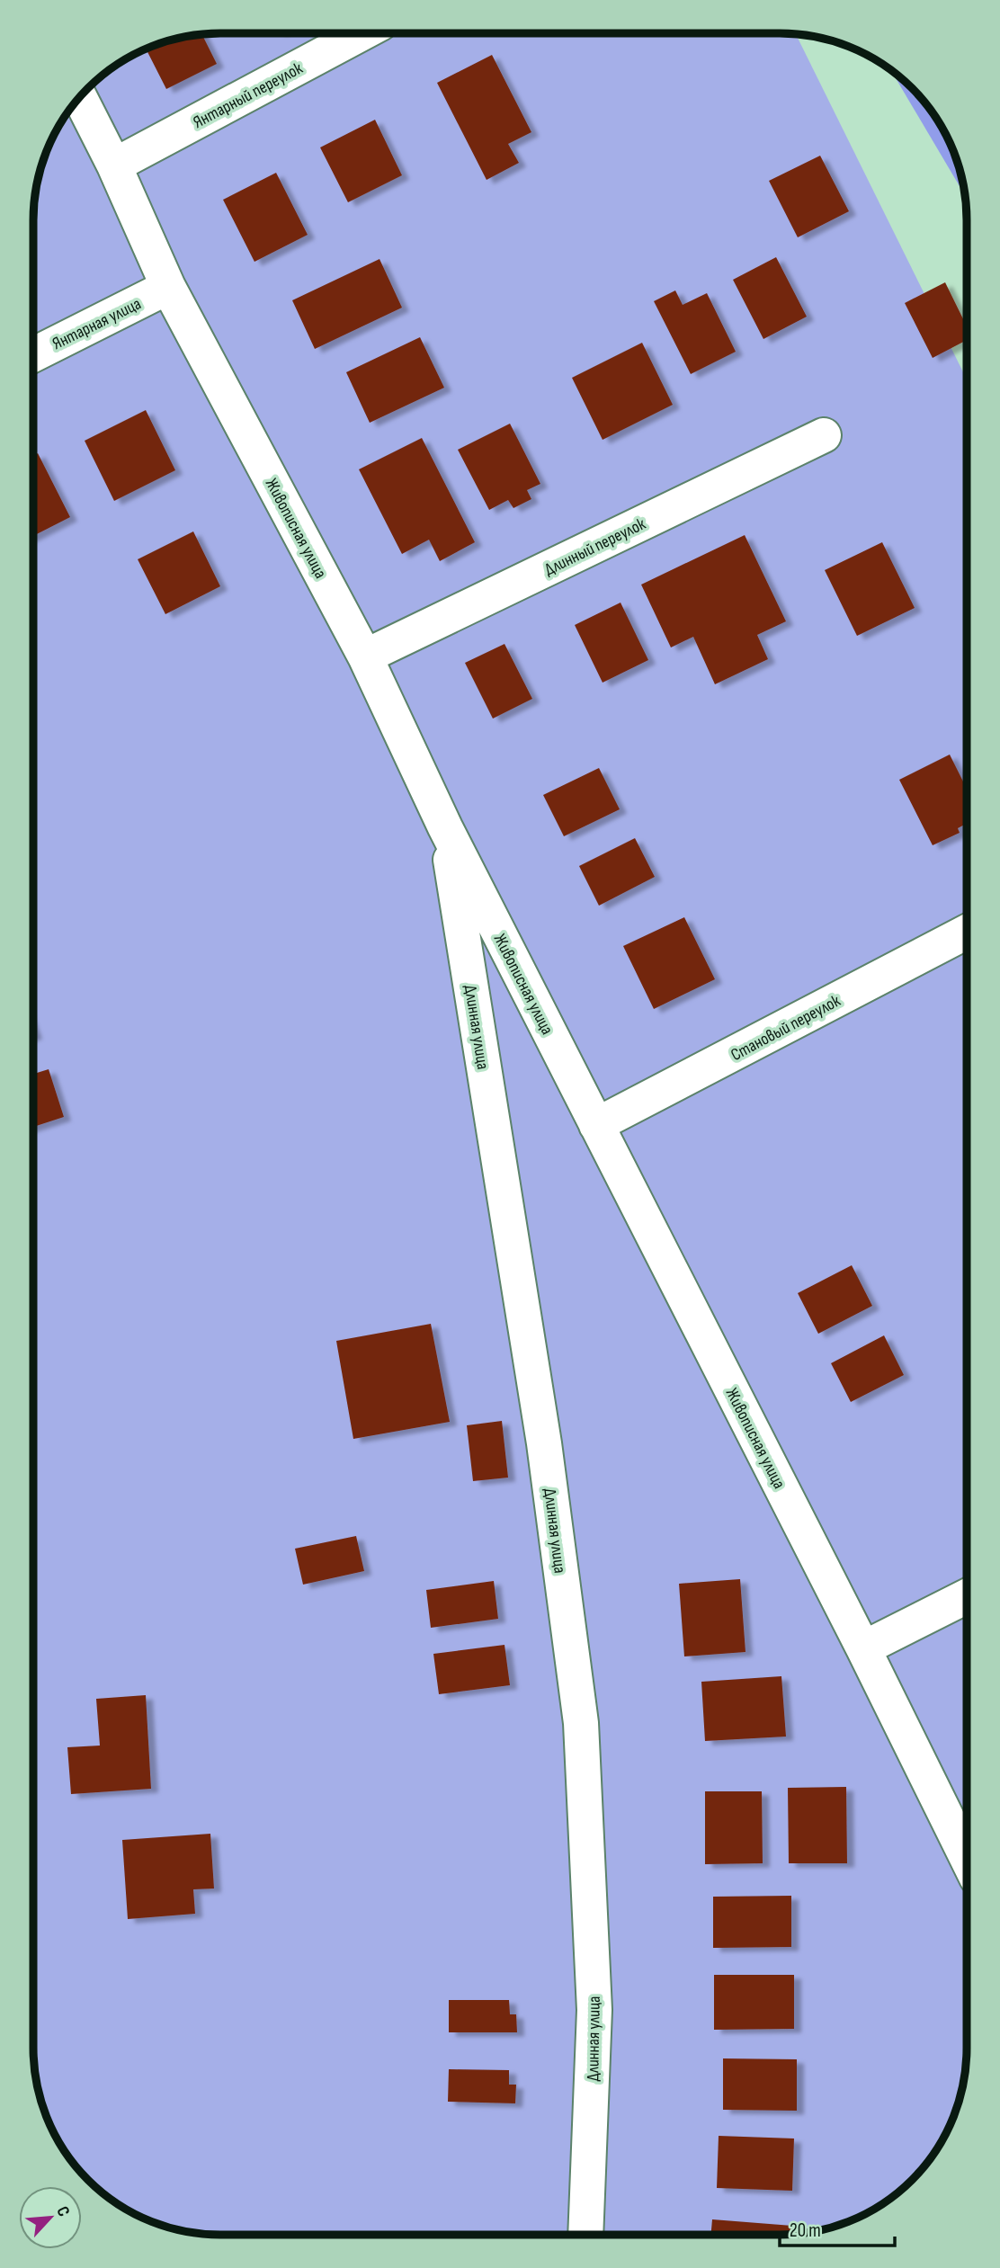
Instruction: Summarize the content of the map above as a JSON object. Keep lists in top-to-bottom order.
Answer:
{
  "streets": {
    "street": [
      "Янтарный переулок",
      "Янтарная улица",
      "Живописная улица",
      "Длинный переулок",
      "Длинная улица",
      "Становый переулок"
    ]
  },
  "crossings": [
    ["Янтарный переулок", "Живописная улица"],
    ["Янтарная улица", "Живописная улица"],
    ["Живописная улица", "Длинный переулок"],
    ["Живописная улица", "Длинная улица"],
    ["Живописная улица", "Становый переулок"]
  ],
  "scale_bar": "20 m",
  "north": "top right"
}
